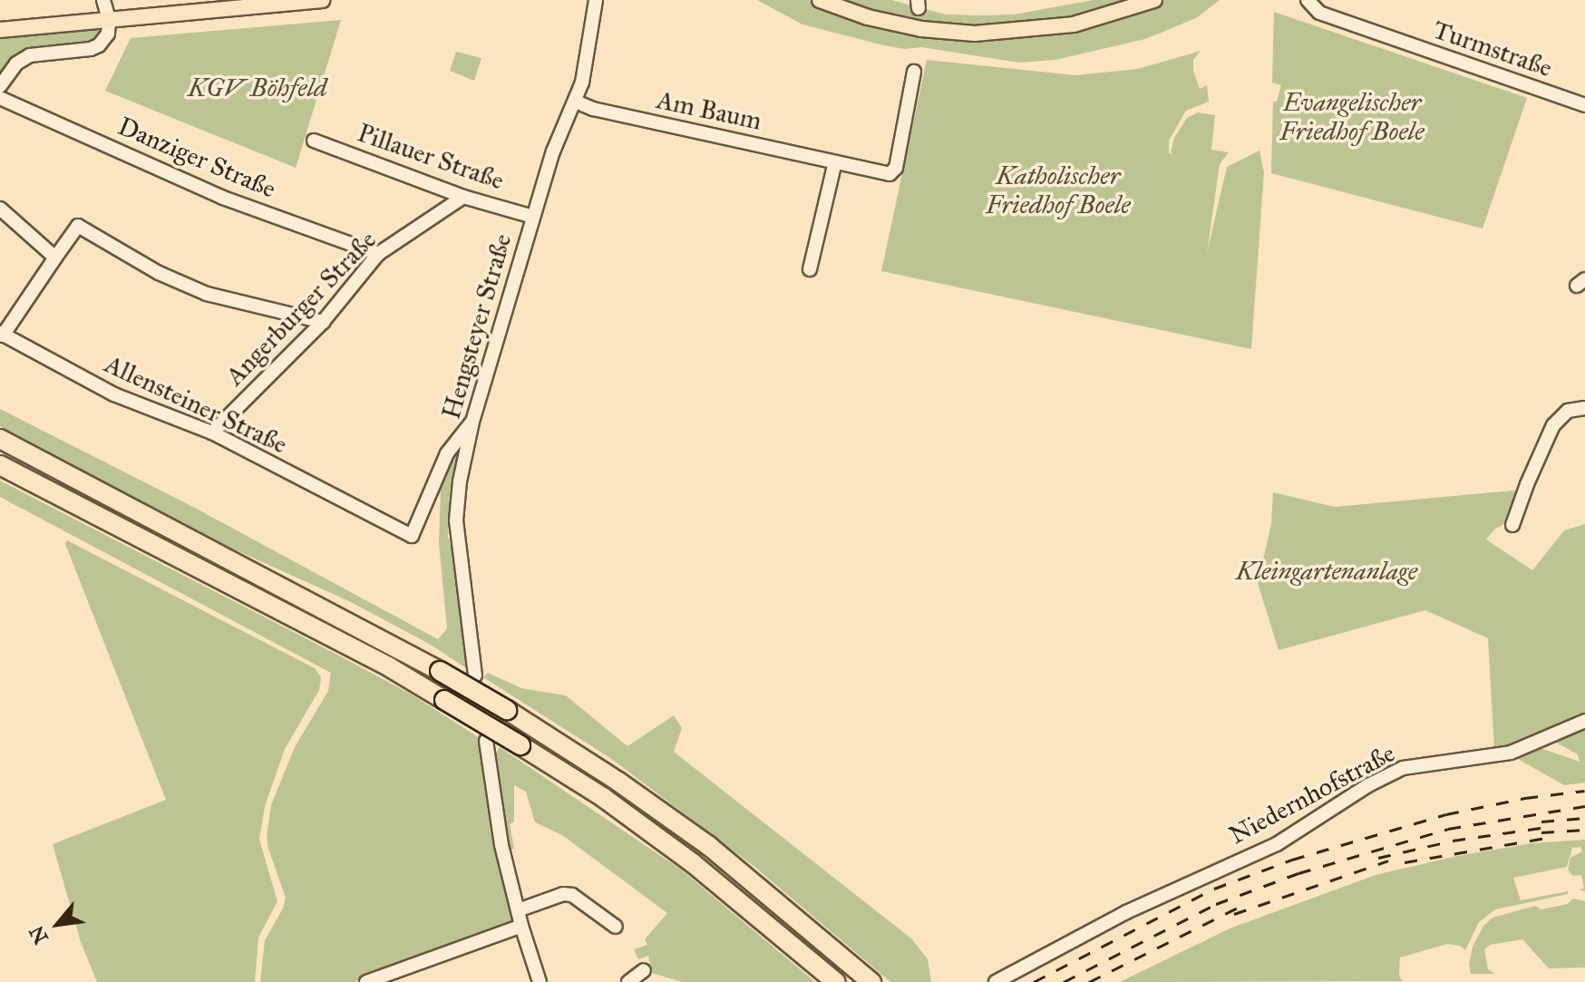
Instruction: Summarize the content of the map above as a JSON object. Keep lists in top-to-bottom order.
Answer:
{
  "streets": {
    "street": [
      "Turmstraße",
      "Am Baum",
      "Pillauer Straße",
      "Danziger Straße",
      "Angerburger Straße",
      "Hengsteyer Straße",
      "Allensteiner Straße",
      "Niedernhofstraße"
    ]
  },
  "crossings": [
    ["Am Baum", "Hengsteyer Straße"],
    ["Pillauer Straße", "Angerburger Straße"],
    ["Pillauer Straße", "Hengsteyer Straße"],
    ["Danziger Straße", "Angerburger Straße"],
    ["Angerburger Straße", "Allensteiner Straße"],
    ["Hengsteyer Straße", "Allensteiner Straße"]
  ],
  "parks": [
    "KGV Böhfeld",
    "Evangelischer Friedhof Boele",
    "Katholischer Friedhof Boele",
    "Kleingartenanlage"
  ],
  "north": "bottom left"
}
